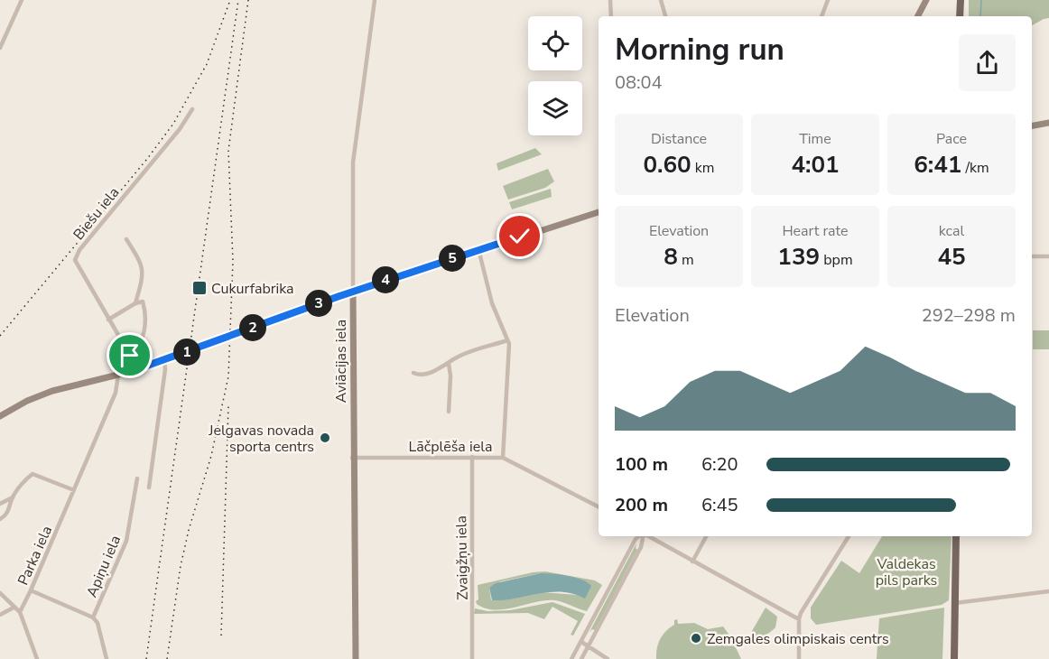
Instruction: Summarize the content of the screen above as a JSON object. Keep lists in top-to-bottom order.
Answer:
{
  "streets": {
    "main road": ["Aviācijas iela"],
    "street": [
      "Biešu iela",
      "Lāčplēša iela",
      "Parka iela",
      "Zvaigžņu iela",
      "Apiņu iela"
    ]
  },
  "crossings": [
    ["Aviācijas iela", "Lāčplēša iela"],
    ["Lāčplēša iela", "Zvaigžņu iela"]
  ],
  "parks": ["Valdekas pils parks"],
  "places": {
    "transit": ["Cukurfabrika"],
    "other": ["Jelgavas novada sporta centrs", "Zemgales olimpiskais centrs"]
  },
  "page": {
    "heading": ["Morning run", "08:04"],
    "stats": [
      ["Distance", "0.60 km"],
      ["Time", "4:01"],
      ["Pace", "6:41 /km"],
      ["Elevation", "8 m"],
      ["Heart rate", "139 bpm"],
      ["kcal", "45"]
    ],
    "pins": [
      "5",
      "4",
      "3",
      "2",
      "1"
    ],
    "chart": ["Elevation", "292–298 m"],
    "list": [
      {
        "name": "100 m",
        "note": "6:20"
      },
      {
        "name": "200 m",
        "note": "6:45"
      }
    ]
  }
}
